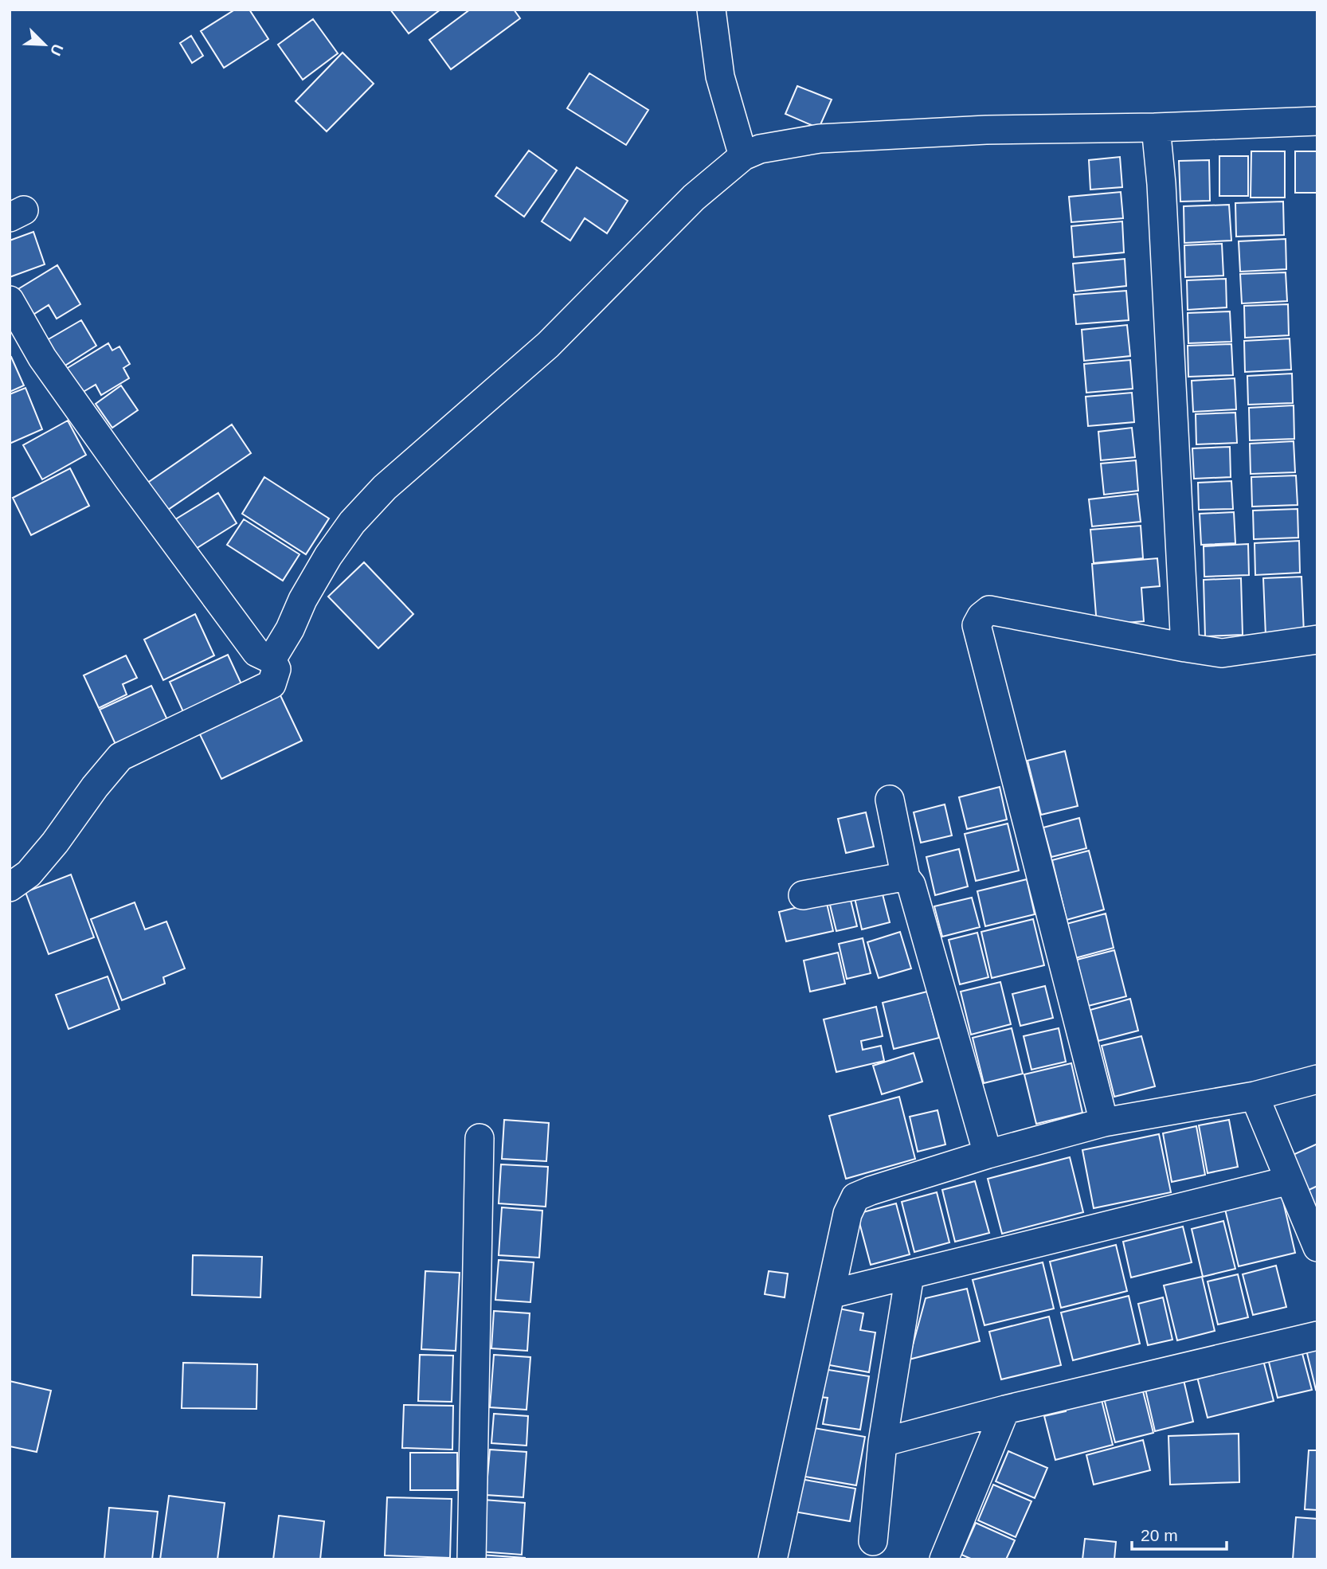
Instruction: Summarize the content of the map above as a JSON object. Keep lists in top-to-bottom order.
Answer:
{
  "scale_bar": "20 m",
  "north": "bottom right"
}
